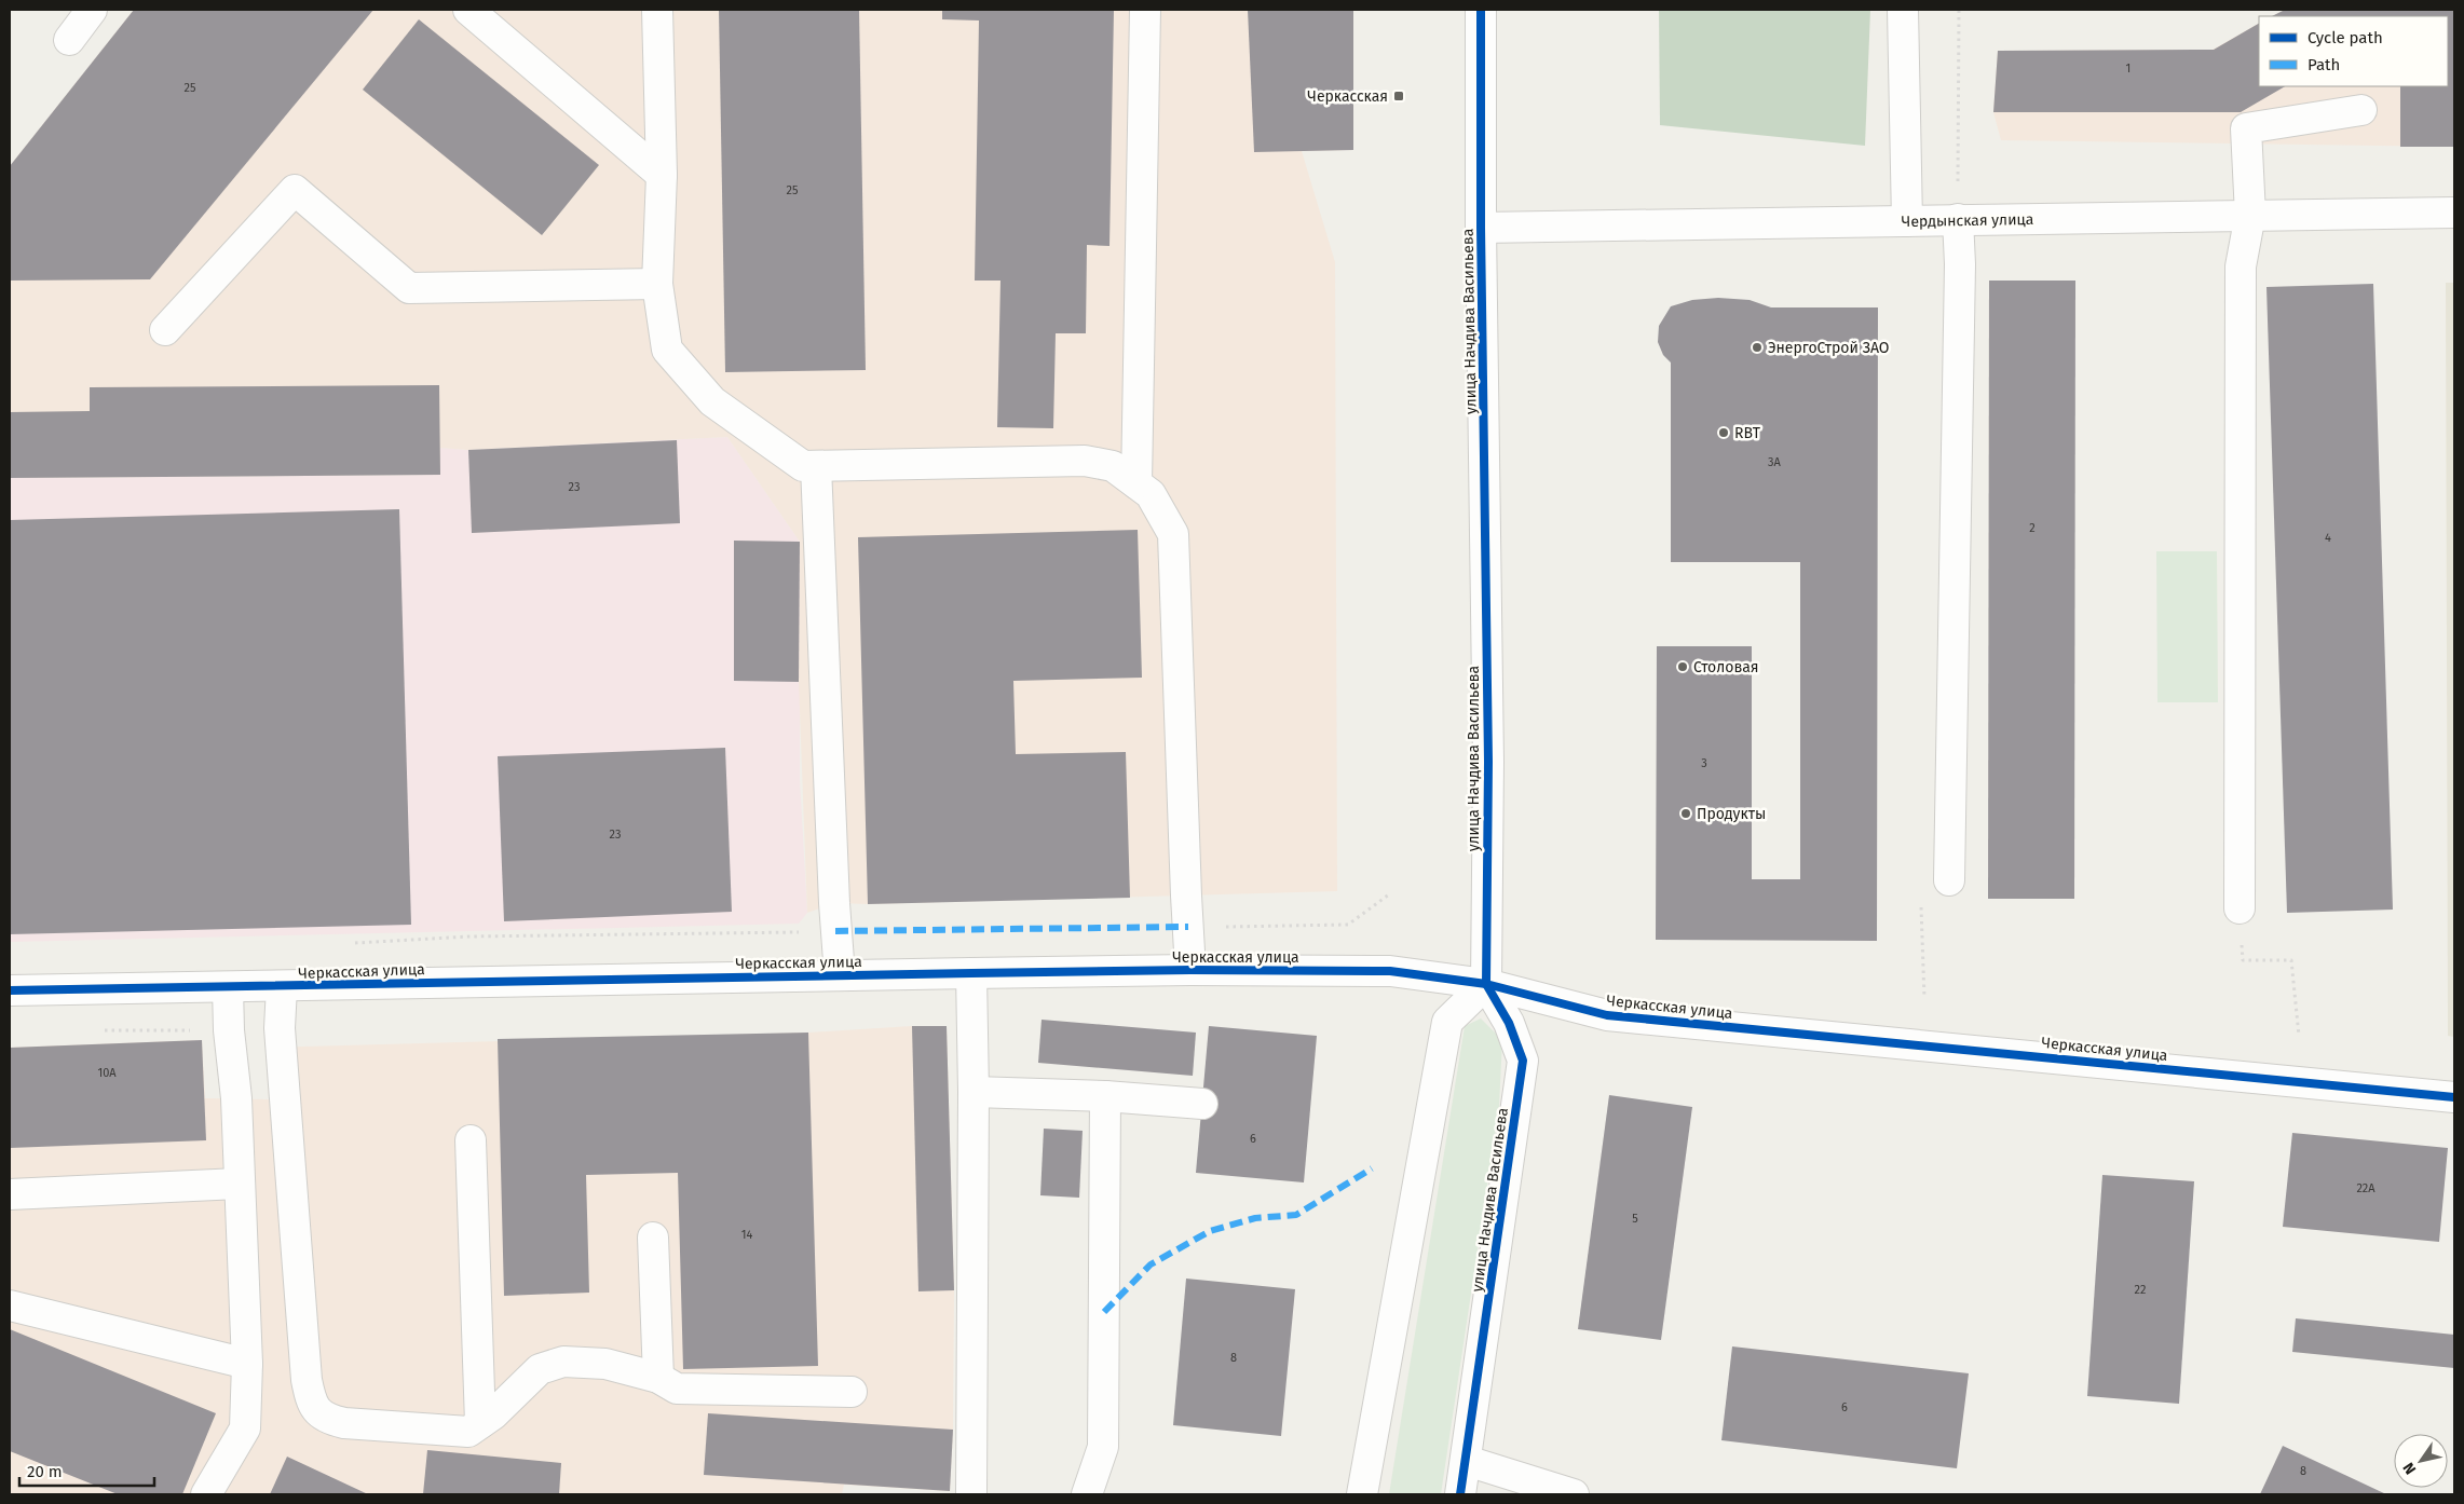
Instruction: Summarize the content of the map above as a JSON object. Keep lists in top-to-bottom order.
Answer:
{
  "streets": {
    "street": ["Чердынская улица", "улица Начдива Васильева", "Черкасская улица"]
  },
  "crossings": [
    ["Чердынская улица", "улица Начдива Васильева"],
    ["улица Начдива Васильева", "Черкасская улица"]
  ],
  "places": {
    "transit": ["Черкасская"],
    "other": [
      "ЭнергоСтрой ЗАО",
      "RBT",
      "Столовая",
      "Продукты"
    ]
  },
  "house_numbers": [
    "1",
    "25",
    "25",
    "3А",
    "23",
    "2",
    "4",
    "3",
    "23",
    "10А",
    "6",
    "22А",
    "5",
    "14",
    "22",
    "8",
    "6",
    "8"
  ],
  "legend": ["Cycle path", "Path"],
  "scale_bar": "20 m",
  "north": "bottom left"
}
